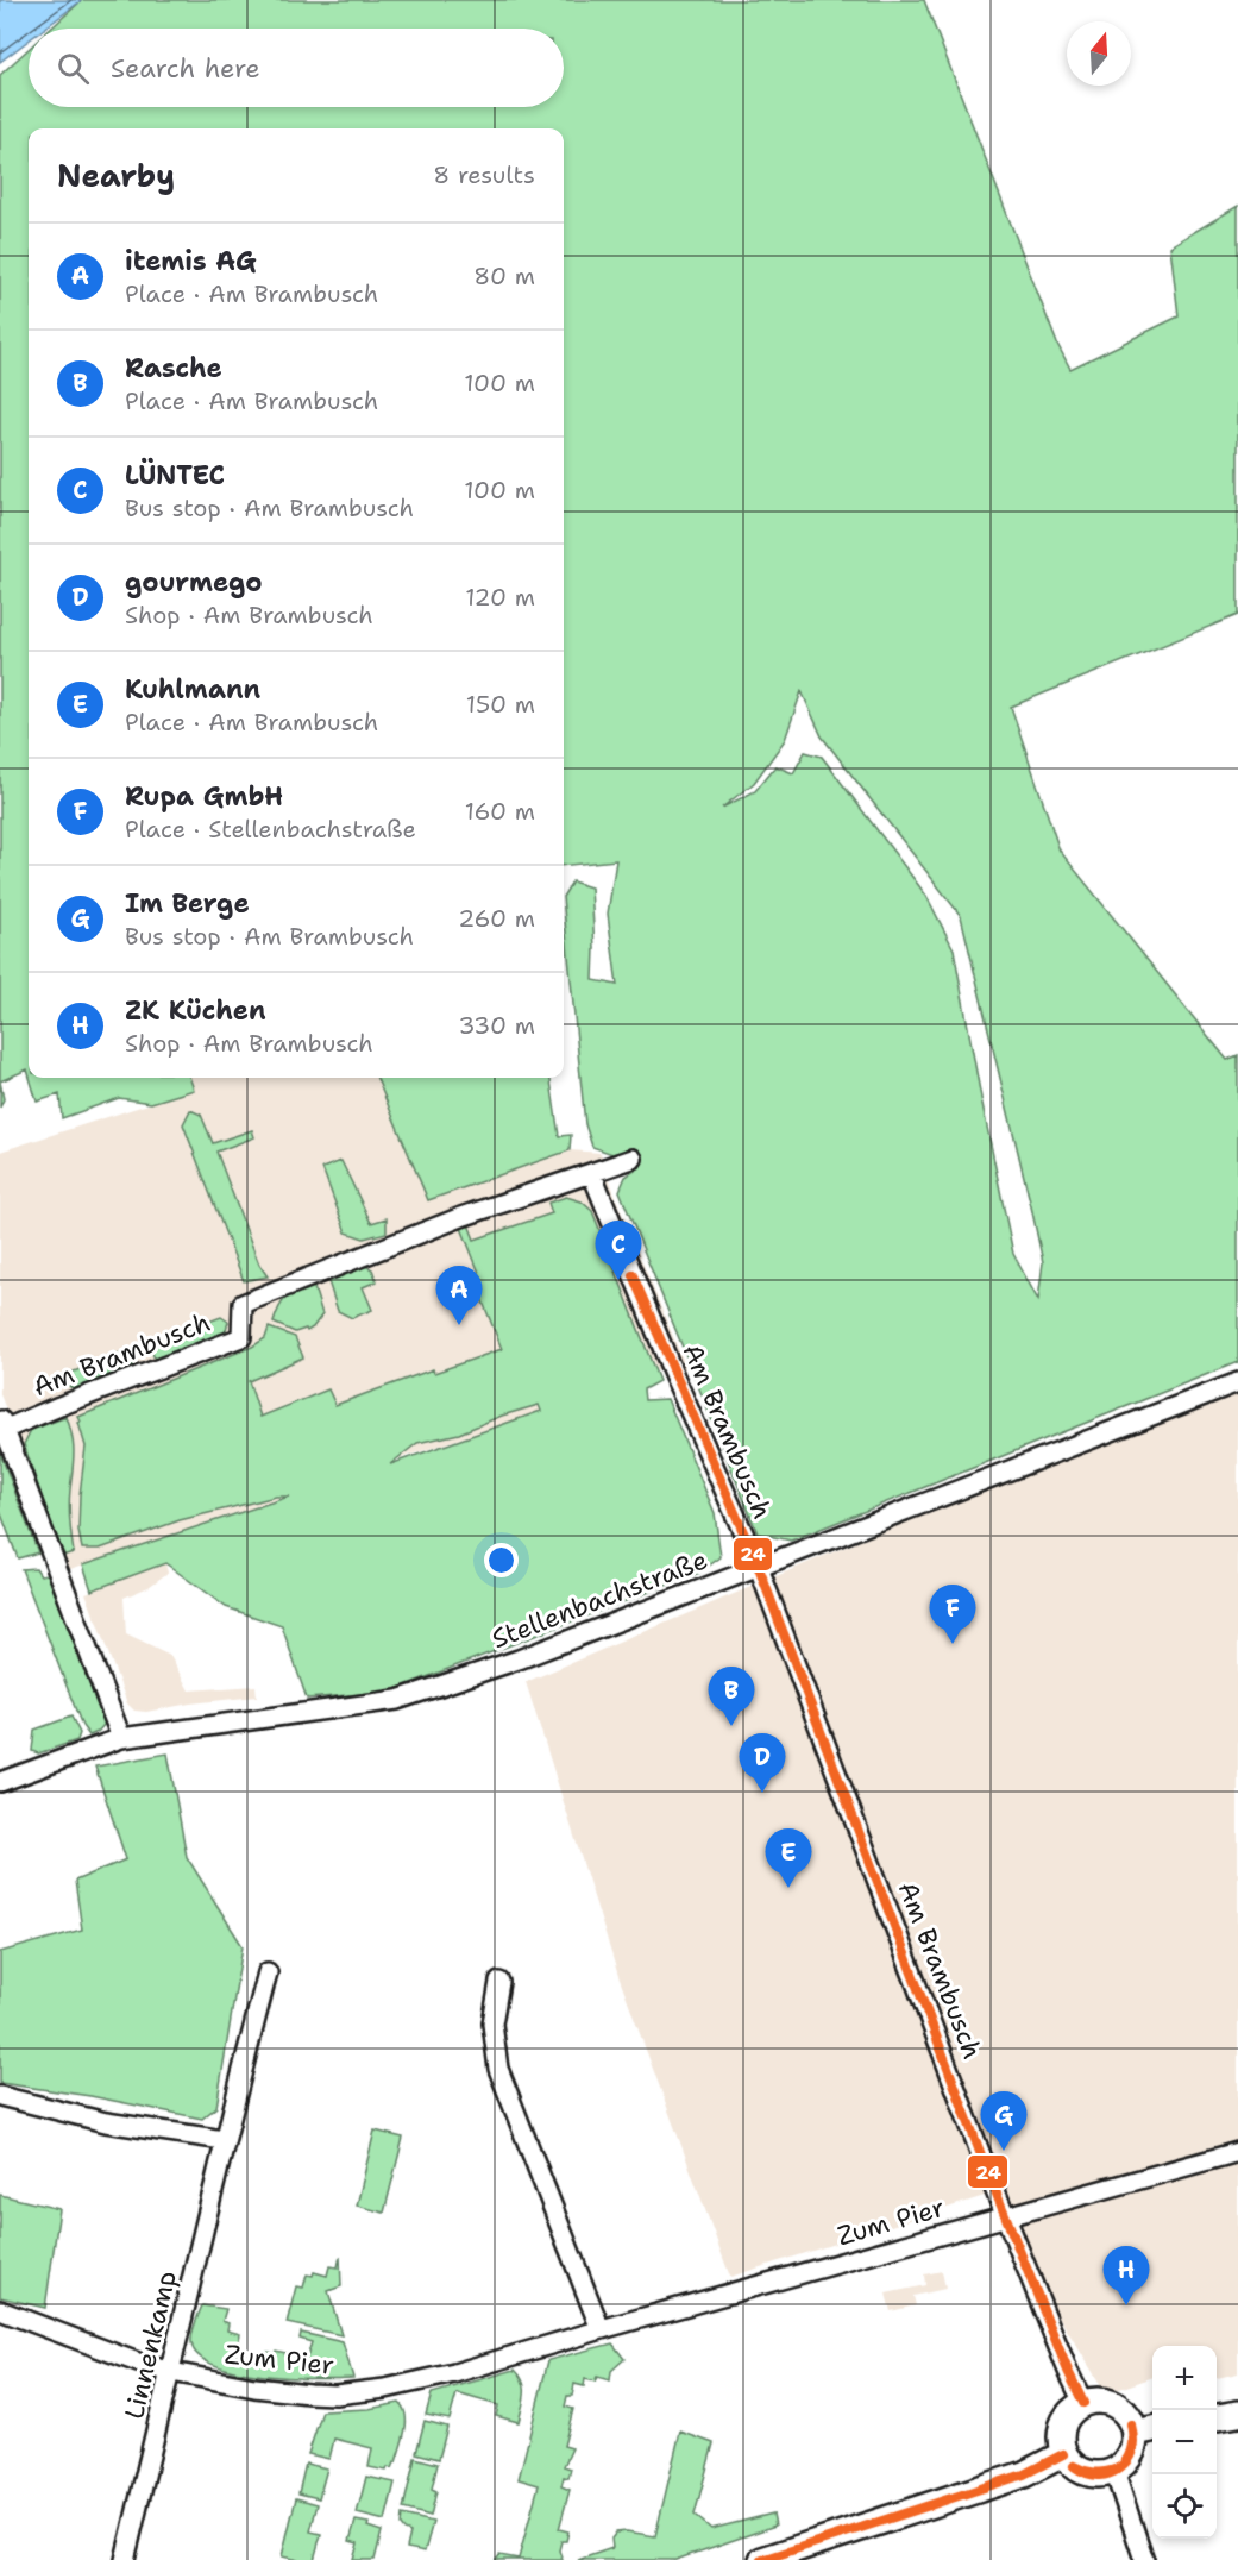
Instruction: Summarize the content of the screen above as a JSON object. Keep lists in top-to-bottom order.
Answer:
{
  "streets": {
    "street": [
      "Am Brambusch",
      "Stellenbachstraße",
      "Zum Pier",
      "Linnenkamp"
    ]
  },
  "crossings": [
    ["Am Brambusch", "Stellenbachstraße"],
    ["Am Brambusch", "Zum Pier"],
    ["Zum Pier", "Linnenkamp"]
  ],
  "lines": ["transit line 24"],
  "north": "top",
  "page": {
    "search": "Search here",
    "heading": ["Nearby", "8 results"],
    "list": [
      {
        "mark": "A",
        "name": "itemis AG",
        "note": "Place · Am Brambusch",
        "value": "80 m"
      },
      {
        "mark": "B",
        "name": "Rasche",
        "note": "Place · Am Brambusch",
        "value": "100 m"
      },
      {
        "mark": "C",
        "name": "LÜNTEC",
        "note": "Bus stop · Am Brambusch",
        "value": "100 m"
      },
      {
        "mark": "D",
        "name": "gourmego",
        "note": "Shop · Am Brambusch",
        "value": "120 m"
      },
      {
        "mark": "E",
        "name": "Kuhlmann",
        "note": "Place · Am Brambusch",
        "value": "150 m"
      },
      {
        "mark": "F",
        "name": "Rupa GmbH",
        "note": "Place · Stellenbachstraße",
        "value": "160 m"
      },
      {
        "mark": "G",
        "name": "Im Berge",
        "note": "Bus stop · Am Brambusch",
        "value": "260 m"
      },
      {
        "mark": "H",
        "name": "ZK Küchen",
        "note": "Shop · Am Brambusch",
        "value": "330 m"
      }
    ],
    "pins": [
      "C",
      "A",
      "F",
      "B",
      "D",
      "E",
      "G",
      "H"
    ],
    "map_buttons": ["+", "−"]
  }
}
